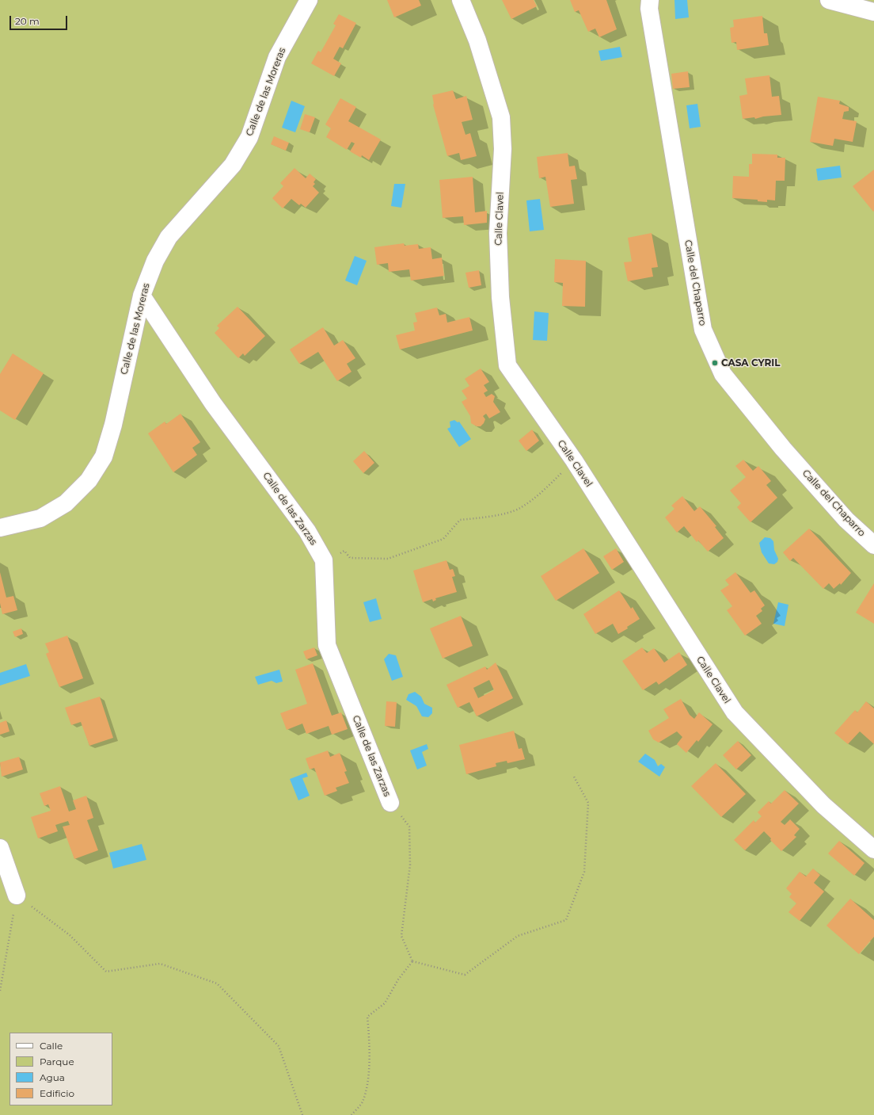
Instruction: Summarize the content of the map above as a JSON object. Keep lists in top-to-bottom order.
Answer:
{
  "streets": {
    "street": [
      "Calle de las Moreras",
      "Calle Clavel",
      "Calle del Chaparro",
      "Calle de las Zarzas"
    ]
  },
  "crossings": [
    ["Calle de las Moreras", "Calle de las Zarzas"]
  ],
  "places": ["CASA CYRIL"],
  "legend": [
    "Calle",
    "Parque",
    "Agua",
    "Edificio"
  ],
  "scale_bar": "20 m"
}
